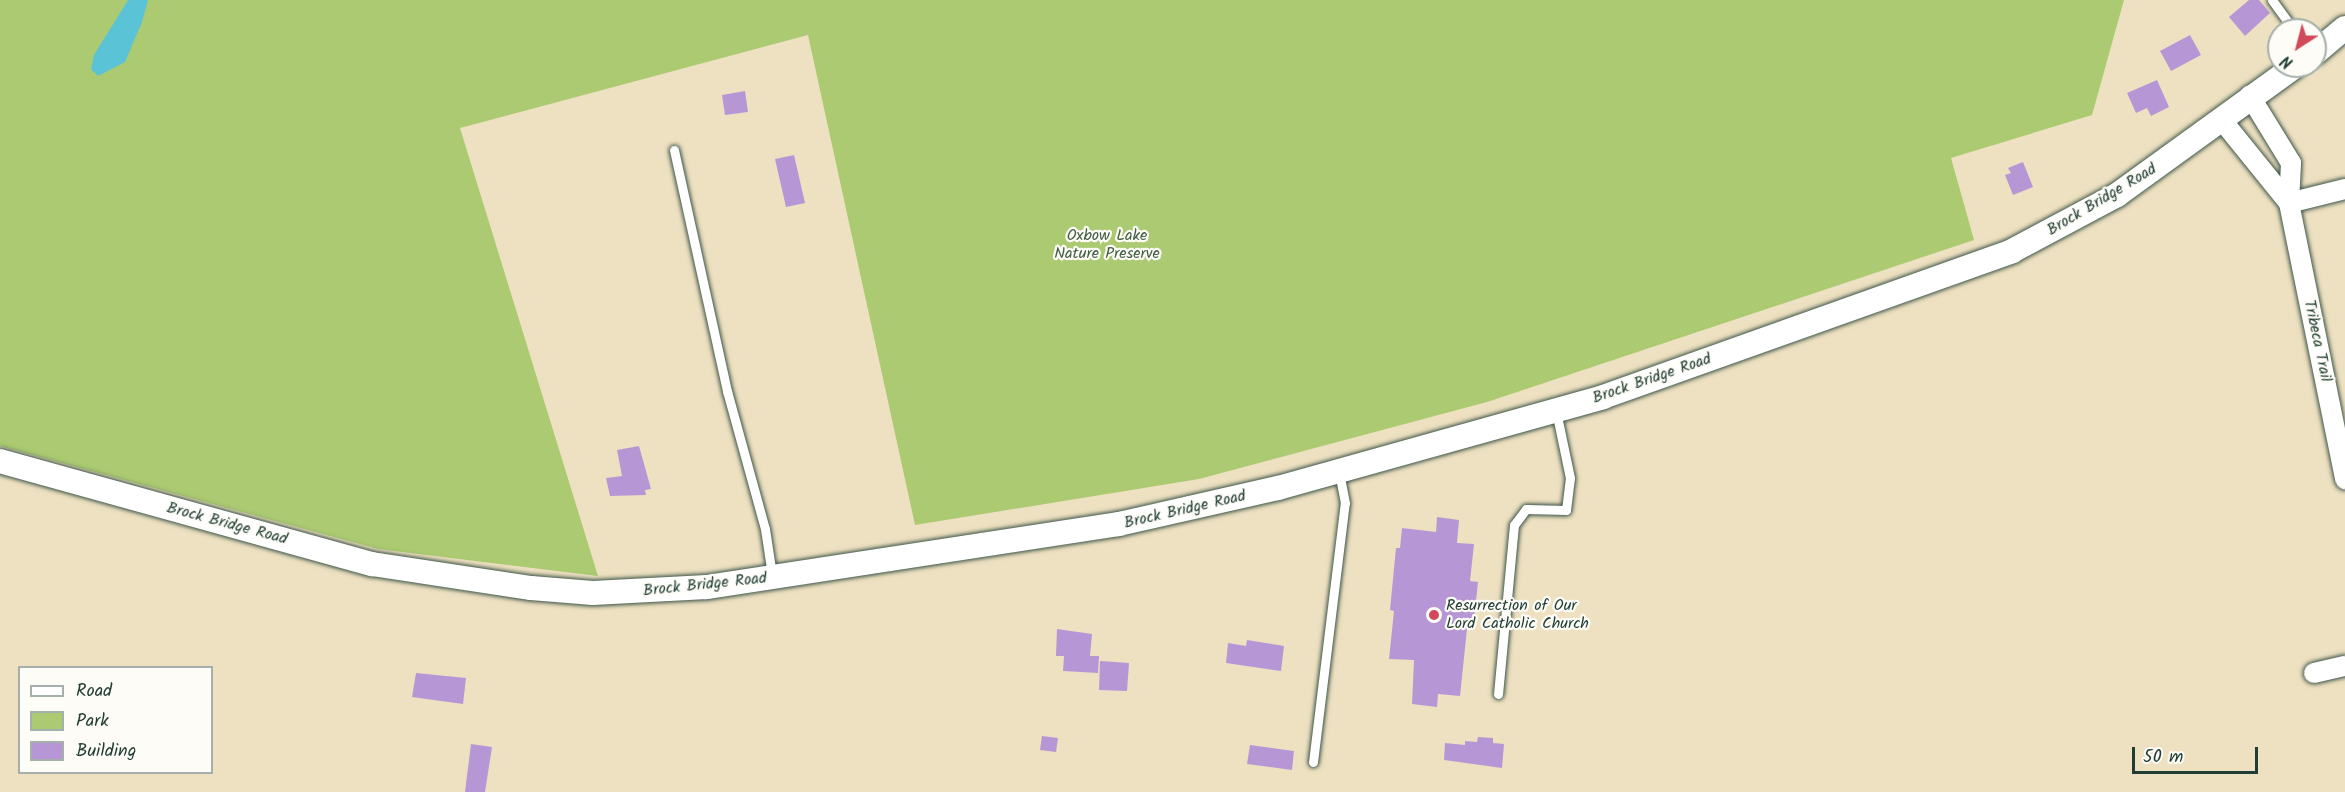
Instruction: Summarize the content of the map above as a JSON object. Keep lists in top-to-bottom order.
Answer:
{
  "streets": {
    "street": ["Brock Bridge Road", "Tribeca Trail"]
  },
  "crossings": [
    ["Brock Bridge Road", "Tribeca Trail"]
  ],
  "parks": ["Oxbow Lake Nature Preserve"],
  "places": ["Resurrection of Our Lord Catholic Church"],
  "legend": ["Road", "Park", "Building"],
  "scale_bar": "50 m",
  "north": "bottom left"
}
